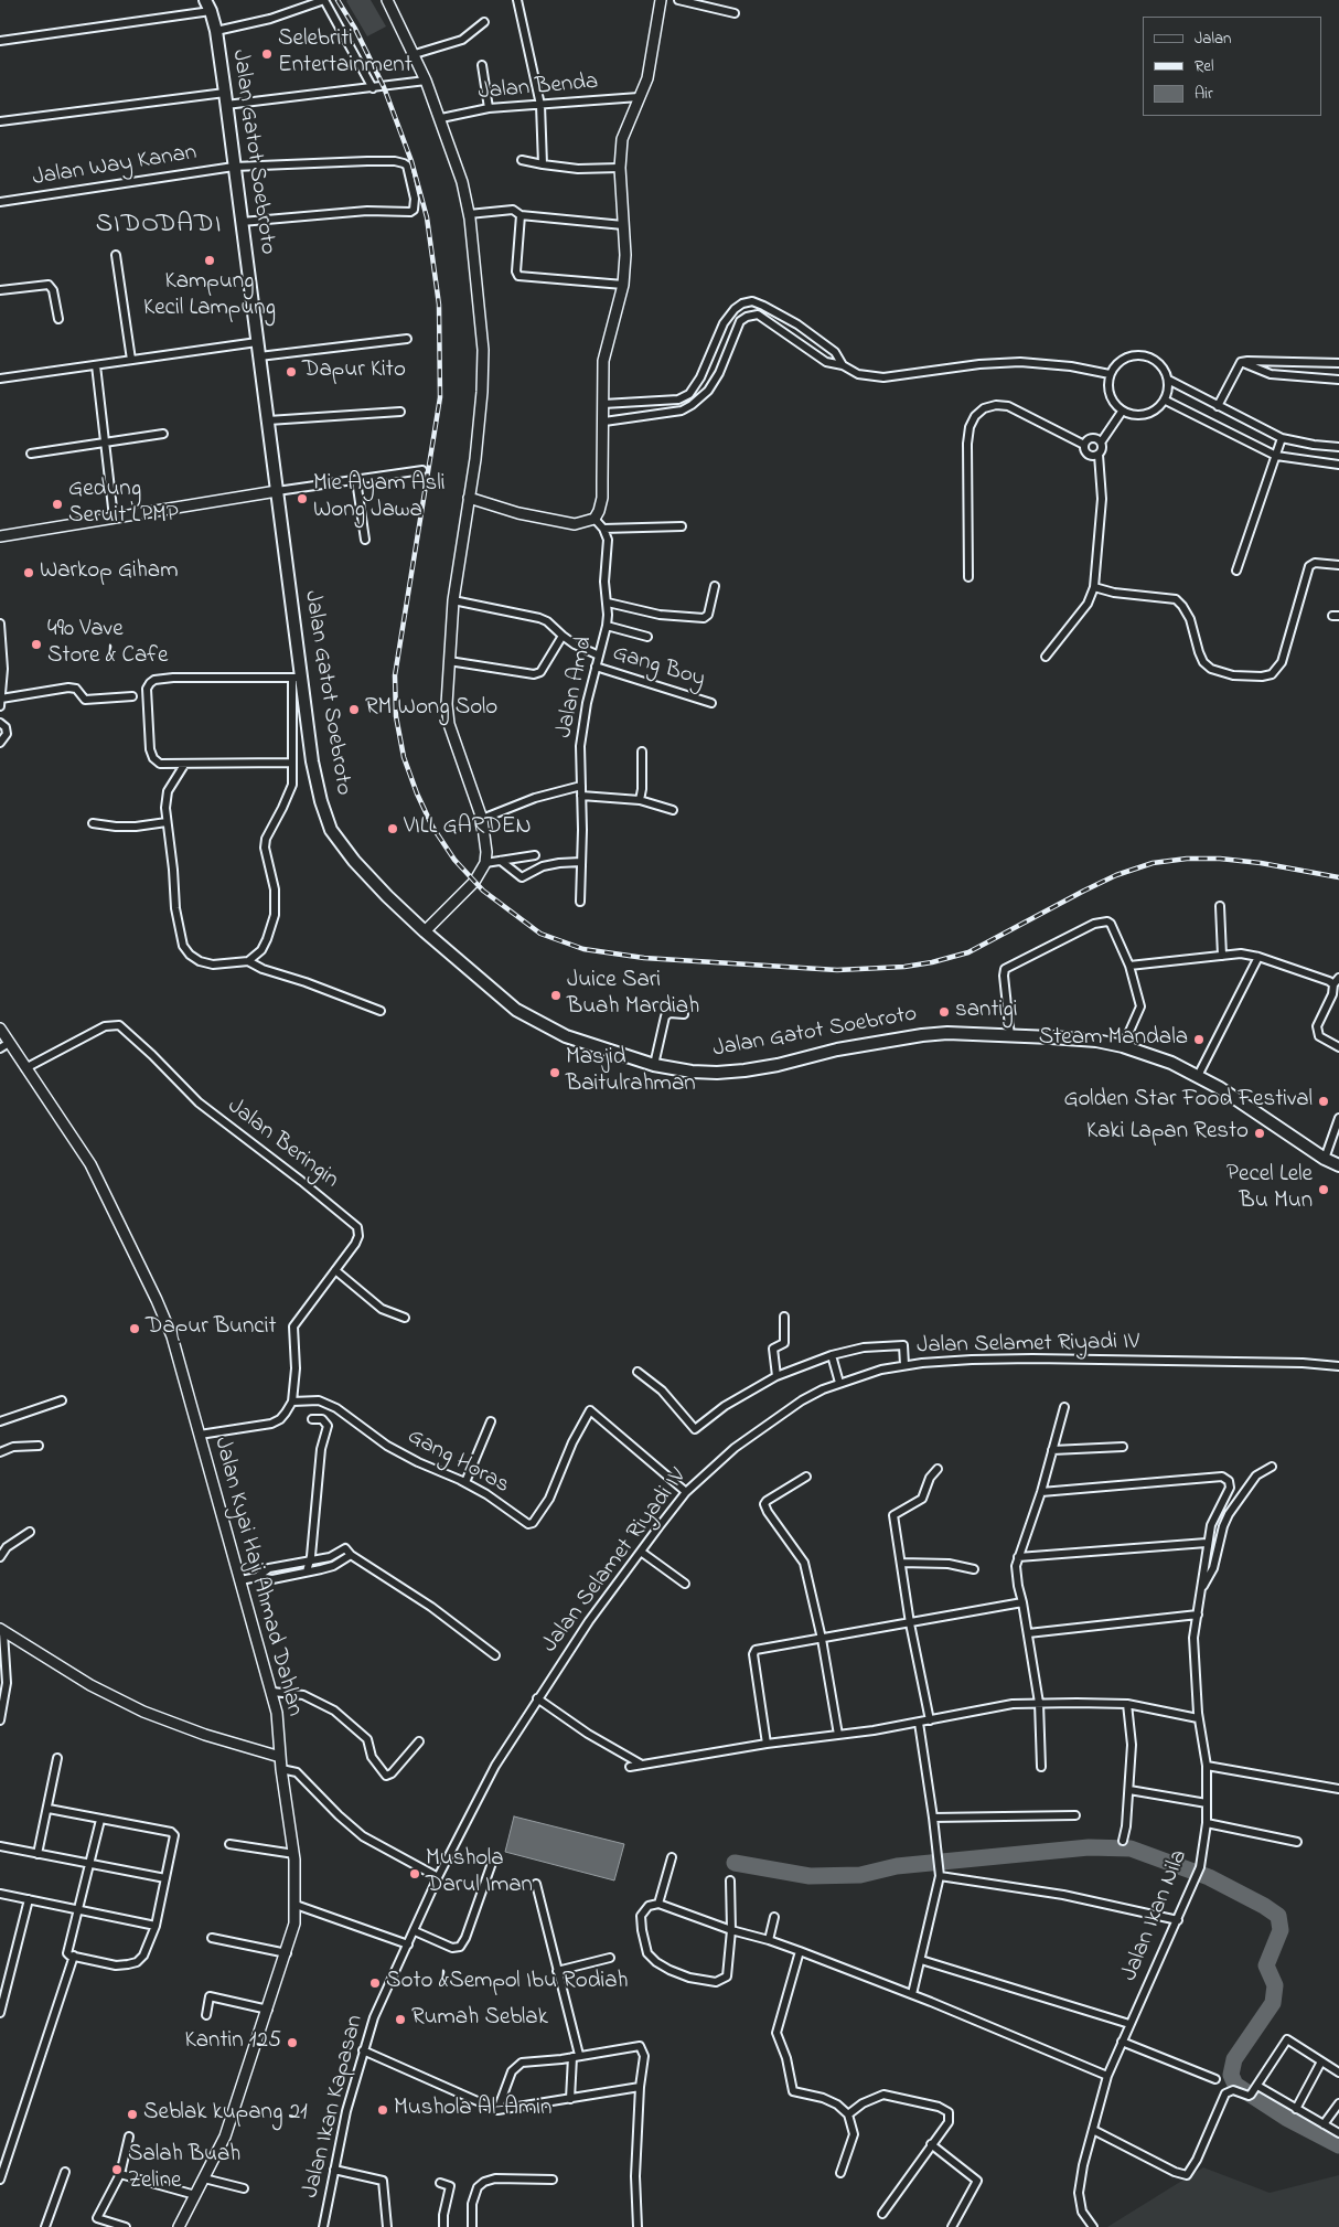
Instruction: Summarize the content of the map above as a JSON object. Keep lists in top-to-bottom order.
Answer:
{
  "streets": {
    "main road": ["Jalan Gatot Soebroto"],
    "street": [
      "Jalan Benda",
      "Jalan Way Kanan",
      "Gang Boy",
      "Jalan Amd",
      "Jalan Beringin",
      "Jalan Selamet Riyadi IV",
      "Gang Horas",
      "Jalan Kyai Haji Ahmad Dahlan",
      "Jalan Ikan Nila",
      "Jalan Ikan Kapasan"
    ]
  },
  "crossings": [
    ["Jalan Gatot Soebroto", "Jalan Way Kanan"],
    ["Gang Boy", "Jalan Amd"],
    ["Jalan Beringin", "Gang Horas"],
    ["Jalan Beringin", "Jalan Kyai Haji Ahmad Dahlan"],
    ["Jalan Selamet Riyadi IV", "Gang Horas"],
    ["Jalan Selamet Riyadi IV", "Jalan Ikan Kapasan"]
  ],
  "districts": ["SIDODADI"],
  "places": [
    "Selebriti Entertainment",
    "Kampung Kecil Lampung",
    "Dapur Kito",
    "Mie Ayam Asli Wong Jawa",
    "Gedung Seruit LPMP",
    "Warkop Giham",
    "490 Vave Store & Cafe",
    "RM Wong Solo",
    "VILL GARDEN",
    "Juice Sari Buah Mardiah",
    "santigi",
    "Steam Mandala",
    "Masjid Baitulrahman",
    "Golden Star Food Festival",
    "Kaki Lapan Resto",
    "Pecel Lele Bu Mun",
    "Dapur Buncit",
    "Mushola Darul Iman",
    "Soto &Sempol Ibu Rodiah",
    "Rumah Seblak",
    "Kantin 125",
    "Mushola Al-Amin",
    "Seblak kupang 21",
    "Salah Buah Zeline"
  ],
  "legend": ["Jalan", "Rel", "Air"]
}
